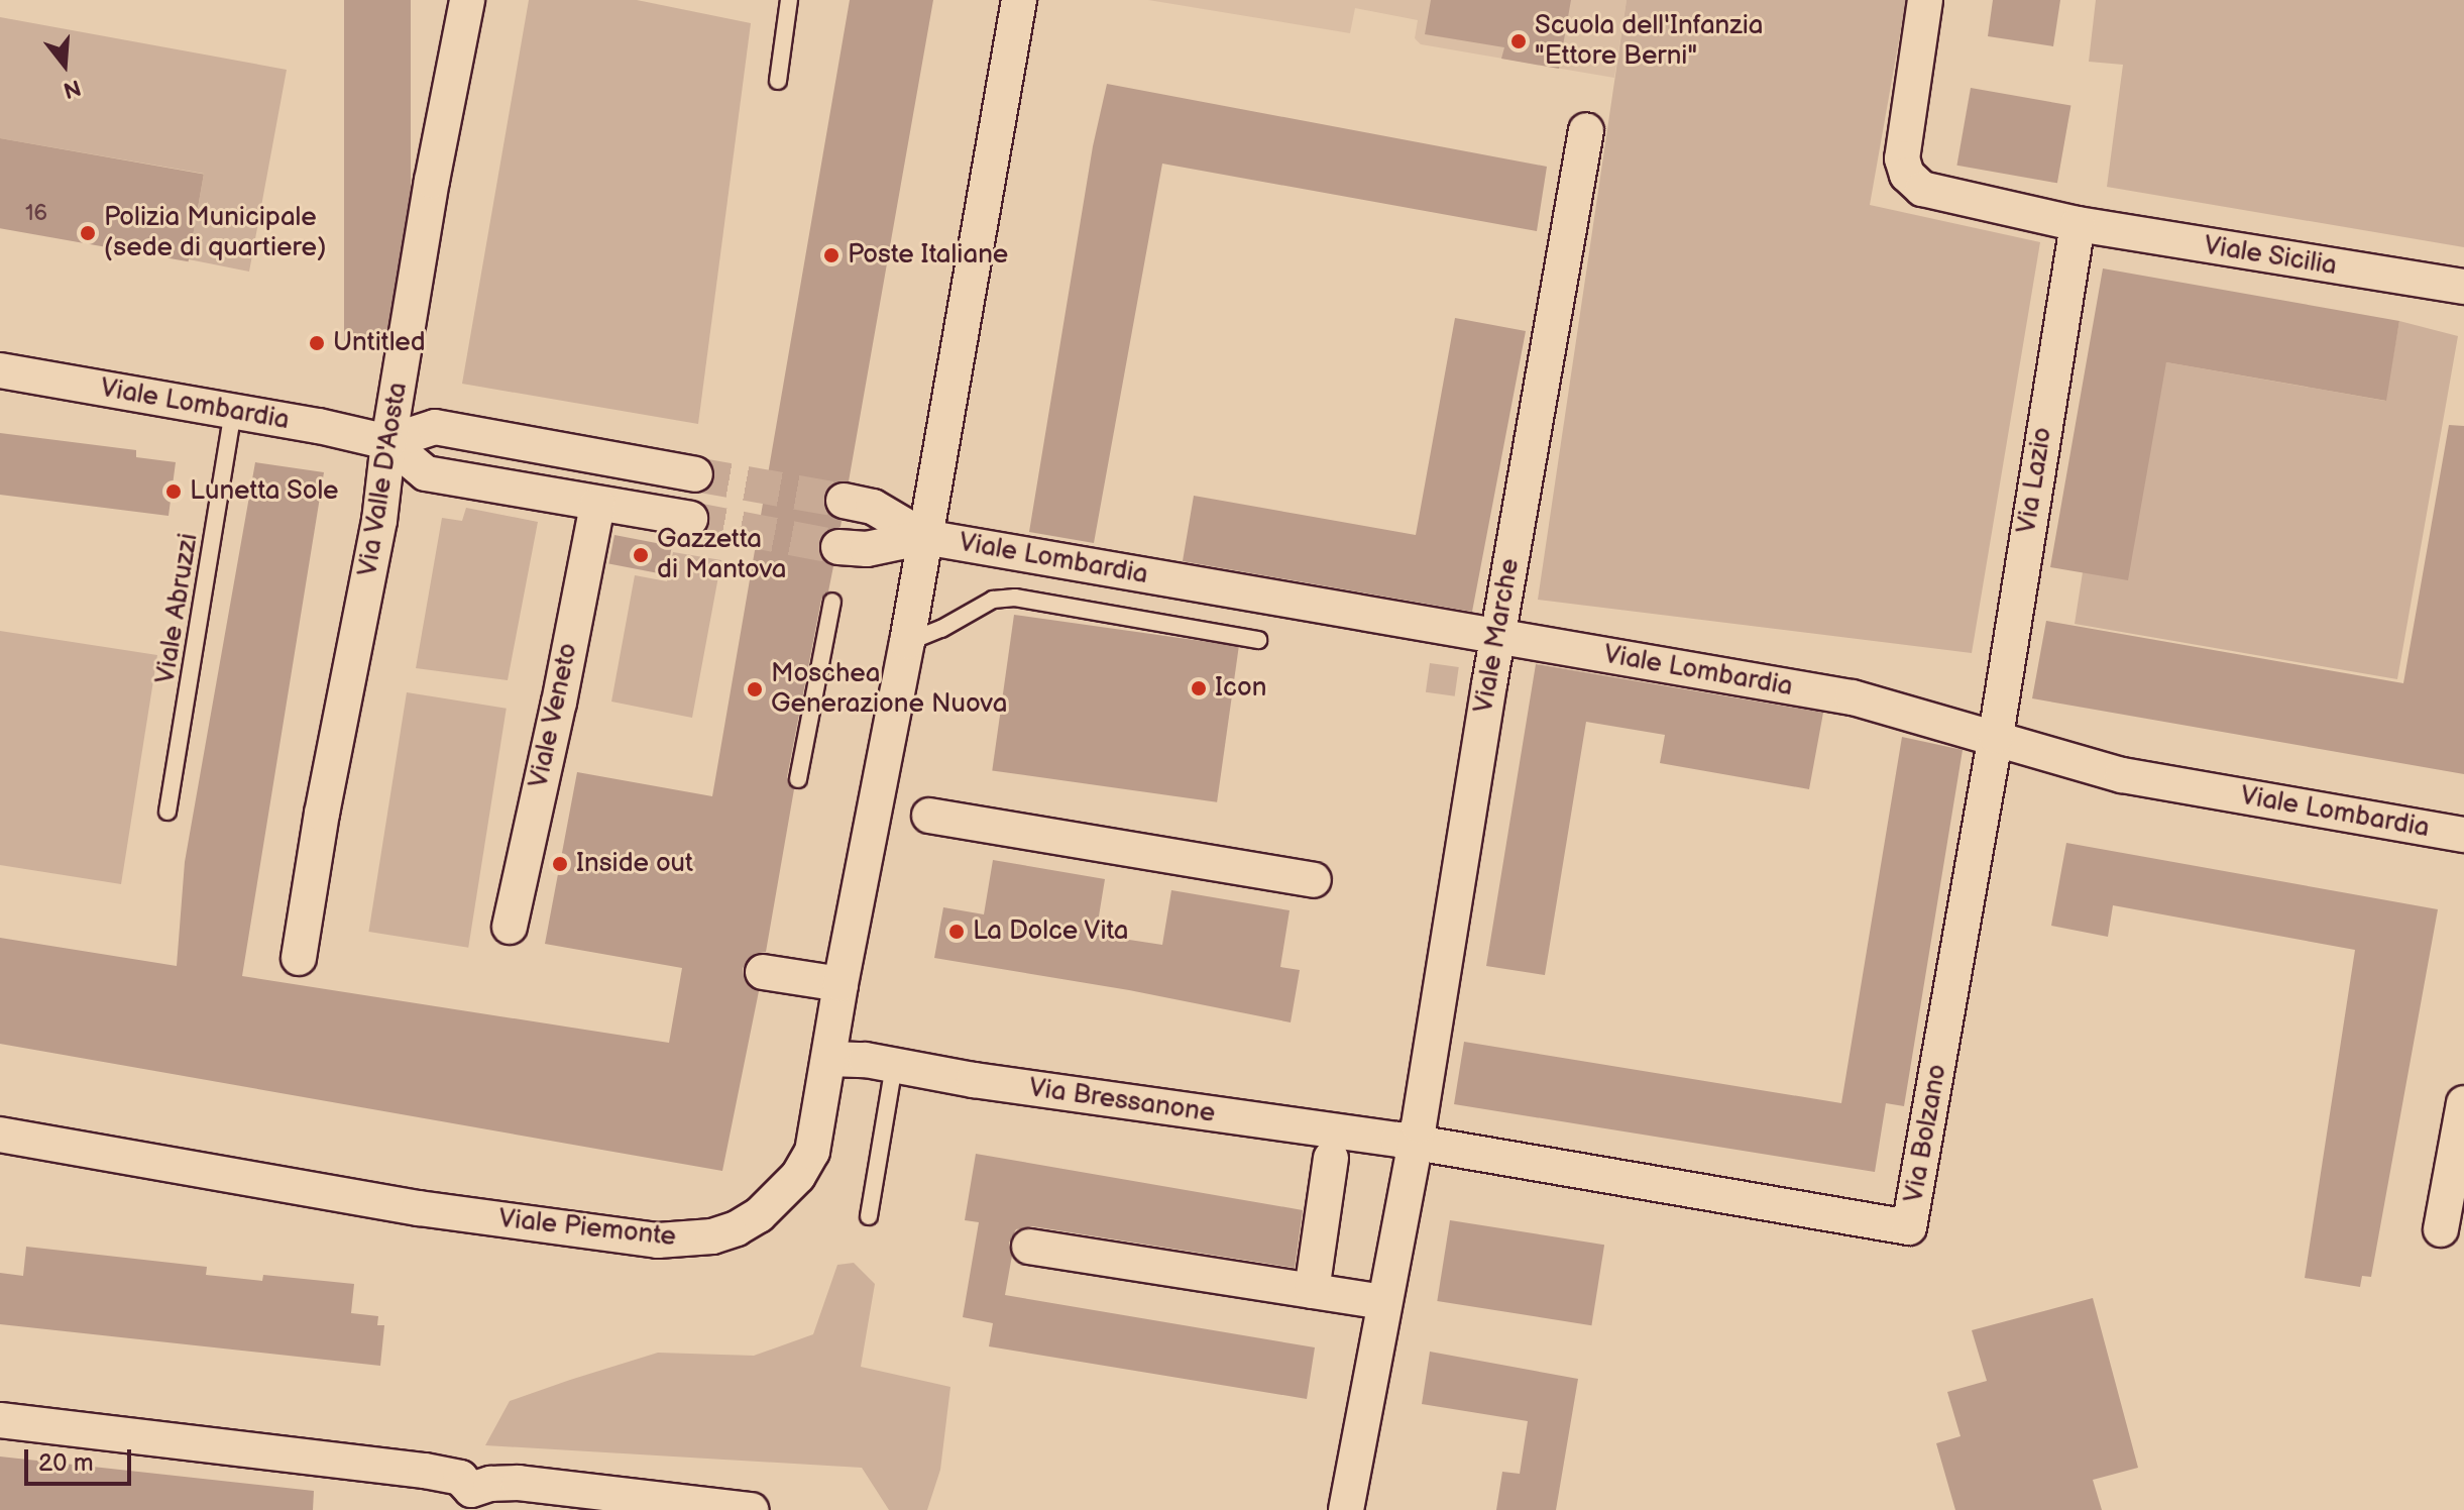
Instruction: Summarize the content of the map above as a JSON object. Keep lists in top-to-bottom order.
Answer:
{
  "streets": {
    "street": [
      "Viale Sicilia",
      "Viale Lombardia",
      "Via Valle D'Aosta",
      "Via Lazio",
      "Viale Marche",
      "Viale Veneto",
      "Via Bressanone",
      "Via Bolzano",
      "Viale Piemonte"
    ],
    "lane": ["Viale Abruzzi"]
  },
  "crossings": [
    ["Viale Sicilia", "Via Lazio"],
    ["Viale Lombardia", "Via Valle D'Aosta"],
    ["Viale Lombardia", "Via Lazio"],
    ["Viale Lombardia", "Viale Abruzzi"],
    ["Viale Lombardia", "Viale Marche"],
    ["Viale Lombardia", "Viale Veneto"],
    ["Viale Lombardia", "Via Bolzano"],
    ["Viale Lombardia", "Viale Piemonte"],
    ["Via Lazio", "Via Bolzano"],
    ["Viale Marche", "Via Bressanone"],
    ["Viale Marche", "Via Bolzano"],
    ["Via Bressanone", "Via Bolzano"],
    ["Via Bressanone", "Viale Piemonte"]
  ],
  "places": [
    "Scuola dell'Infanzia \"Ettore Berni\"",
    "Polizia Municipale (sede di quartiere)",
    "Poste Italiane",
    "Untitled",
    "Lunetta Sole",
    "Gazzetta di Mantova",
    "Icon",
    "Moschea Generazione Nuova",
    "Inside out",
    "La Dolce Vita"
  ],
  "house_numbers": ["16"],
  "scale_bar": "20 m",
  "north": "bottom"
}
